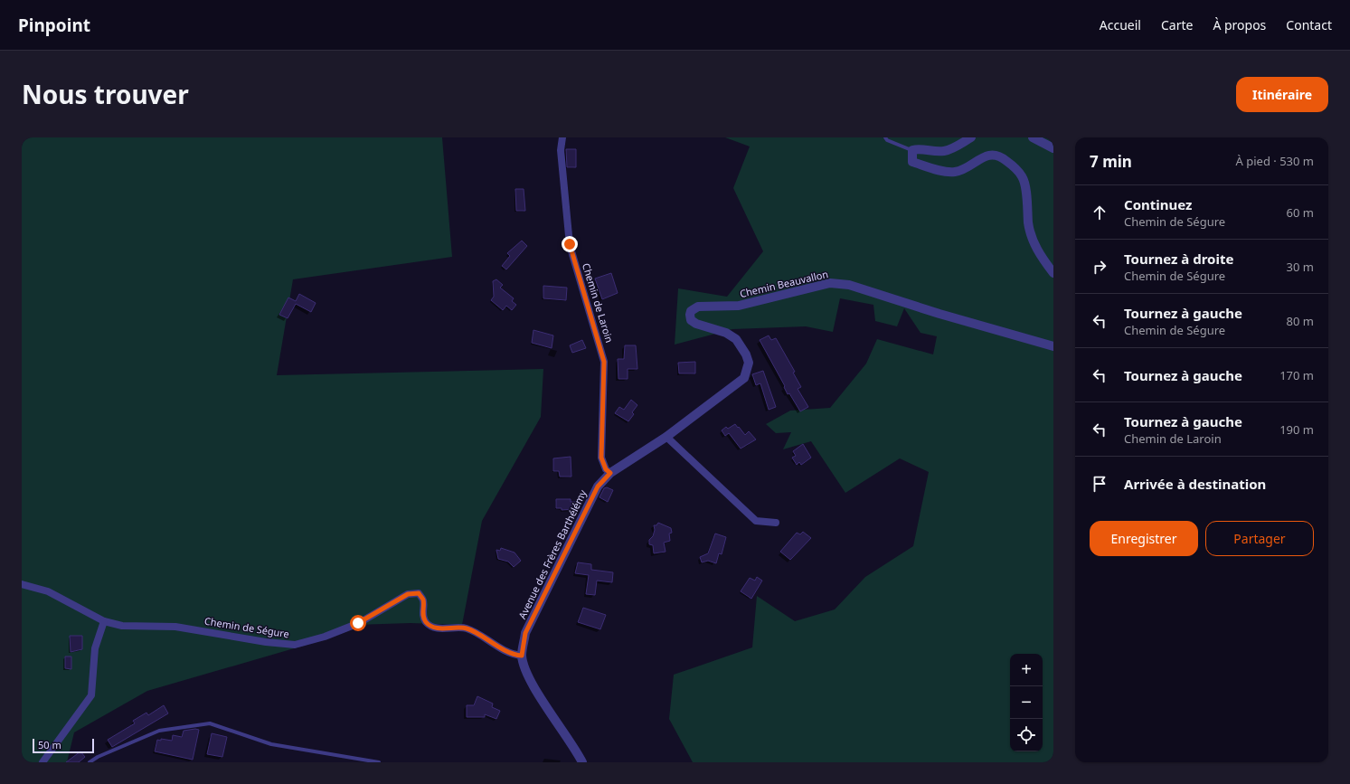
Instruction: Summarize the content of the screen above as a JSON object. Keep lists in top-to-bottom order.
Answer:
{
  "streets": {
    "street": [
      "Chemin Beauvallon",
      "Chemin de Laroin",
      "Avenue des Frères Barthélémy",
      "Chemin de Ségure"
    ]
  },
  "crossings": [
    ["Chemin Beauvallon", "Chemin de Laroin"],
    ["Chemin Beauvallon", "Avenue des Frères Barthélémy"],
    ["Chemin de Laroin", "Avenue des Frères Barthélémy"],
    ["Avenue des Frères Barthélémy", "Chemin de Ségure"]
  ],
  "scale_bar": "50 m",
  "page": {
    "header": "Pinpoint",
    "nav": [
      "Accueil",
      "Carte",
      "À propos",
      "Contact"
    ],
    "title": "Nous trouver",
    "buttons": [
      "Itinéraire",
      ["Enregistrer", "Partager"]
    ],
    "heading": ["7 min", "À pied · 530 m"],
    "list": [
      ["Continuez", "Chemin de Ségure", "60 m"],
      ["Tournez à droite", "Chemin de Ségure", "30 m"],
      ["Tournez à gauche", "Chemin de Ségure", "80 m"],
      ["Tournez à gauche", "170 m"],
      ["Tournez à gauche", "Chemin de Laroin", "190 m"],
      "Arrivée à destination"
    ],
    "map_buttons": ["+", "−"],
    "scale": "50 m"
  }
}
